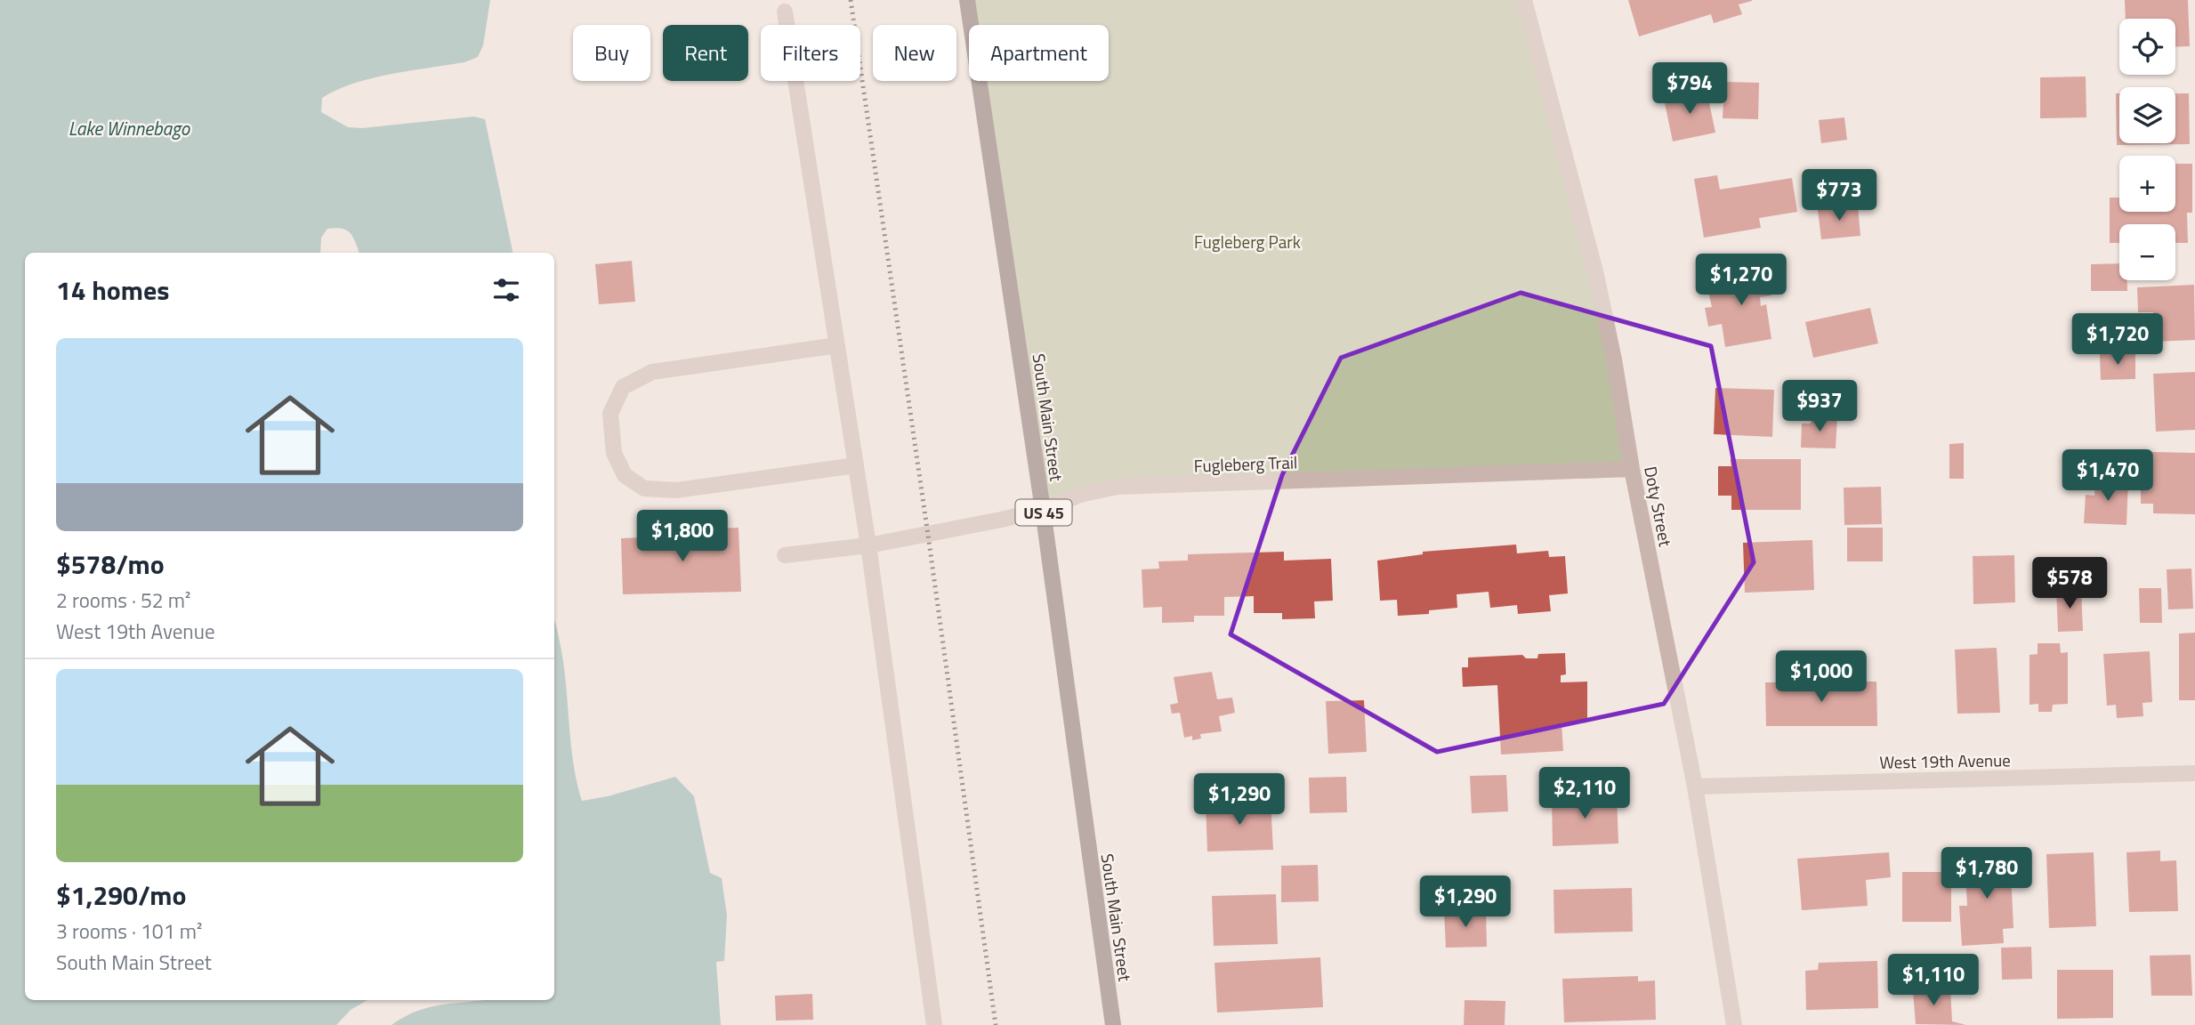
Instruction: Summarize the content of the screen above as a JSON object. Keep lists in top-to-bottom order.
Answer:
{
  "streets": {
    "main road": ["South Main Street", "US 45"],
    "street": ["Fugleberg Trail", "Doty Street", "West 19th Avenue"]
  },
  "crossings": [
    ["South Main Street", "Fugleberg Trail"],
    ["Fugleberg Trail", "Doty Street"],
    ["Doty Street", "West 19th Avenue"]
  ],
  "water": ["Lake Winnebago"],
  "parks": ["Fugleberg Park"],
  "page": {
    "map_buttons": ["+", "−"],
    "chip": [
      "Buy",
      "Rent",
      "Filters",
      "New",
      "Apartment"
    ],
    "price": [
      "$794",
      "$773",
      "$1,270",
      "$1,720",
      "$937",
      "$1,470",
      "$1,800",
      "$578",
      "$1,000",
      "$2,110",
      "$1,290",
      "$1,780",
      "$1,290",
      "$1,110"
    ],
    "heading": "14 homes",
    "list": [
      {
        "name": "$578/mo",
        "note": "2 rooms · 52 m² · West 19th Avenue"
      },
      {
        "name": "$1,290/mo",
        "note": "3 rooms · 101 m² · South Main Street"
      }
    ]
  }
}
